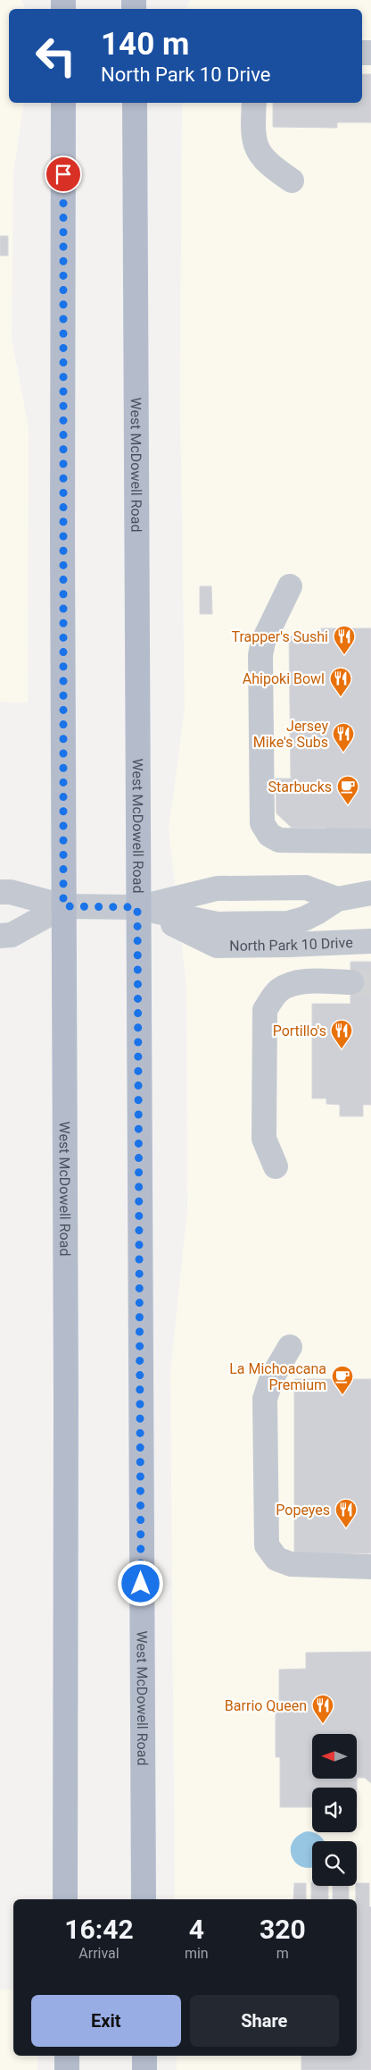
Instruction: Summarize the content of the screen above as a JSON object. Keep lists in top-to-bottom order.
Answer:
{
  "streets": {
    "main road": ["West McDowell Road"],
    "lane": ["North Park 10 Drive"]
  },
  "crossings": [
    ["West McDowell Road", "North Park 10 Drive"]
  ],
  "places": {
    "restaurant": [
      "Trapper's Sushi",
      "Ahipoki Bowl",
      "Jersey Mike's Subs",
      "Portillo's",
      "Popeyes",
      "Barrio Queen"
    ],
    "cafe": ["Starbucks", "La Michoacana Premium"]
  },
  "north": "left",
  "page": {
    "turn": ["140 m", "North Park 10 Drive"],
    "eta": [
      "16:42",
      "Arrival",
      "4",
      "min",
      "320",
      "m"
    ],
    "buttons": ["Exit", "Share"]
  }
}
